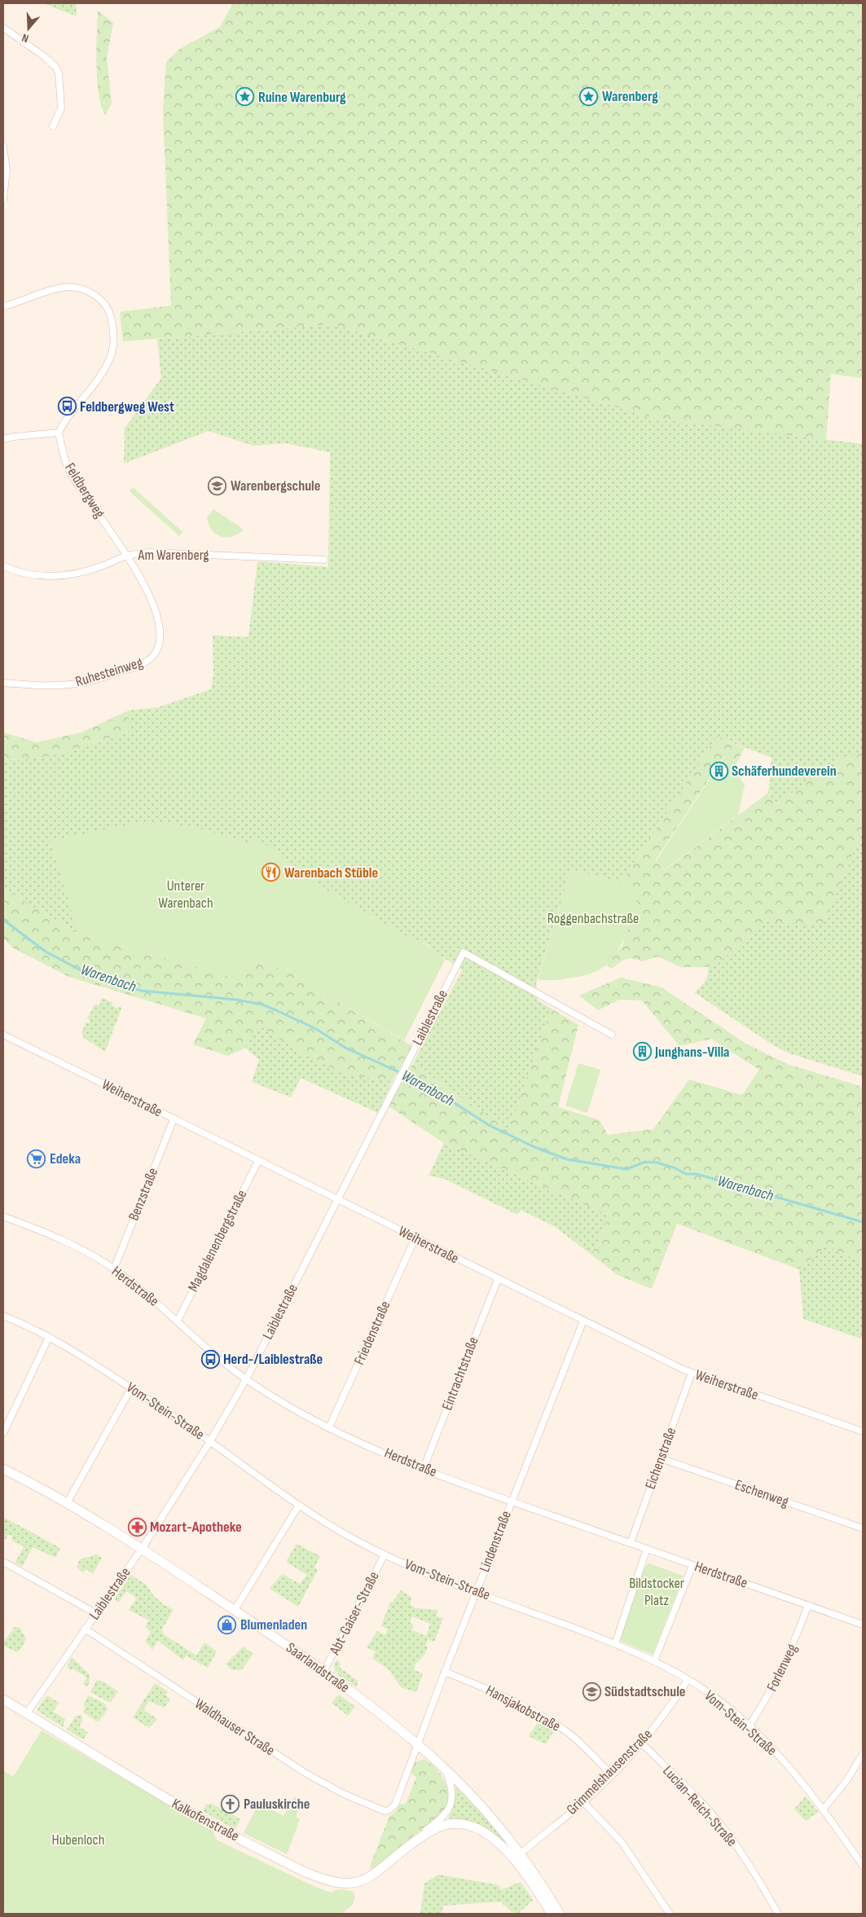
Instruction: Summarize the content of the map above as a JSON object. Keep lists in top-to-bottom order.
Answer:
{
  "streets": {
    "street": [
      "Feldbergweg",
      "Am Warenberg",
      "Ruhesteinweg",
      "Laiblestraße",
      "Weiherstraße",
      "Benzstraße",
      "Magdalenenbergstraße",
      "Herdstraße",
      "Friedenstraße",
      "Eintrachtstraße",
      "Vom-Stein-Straße",
      "Eichenstraße",
      "Eschenweg",
      "Lindenstraße",
      "Abt-Gaiser-Straße",
      "Saarlandstraße",
      "Forlenweg",
      "Hansjakobstraße",
      "Waldhauser Straße",
      "Grimmelshausenstraße",
      "Lucian-Reich-Straße",
      "Kalkofenstraße"
    ]
  },
  "crossings": [
    ["Feldbergweg", "Am Warenberg"],
    ["Feldbergweg", "Ruhesteinweg"],
    ["Am Warenberg", "Ruhesteinweg"],
    ["Laiblestraße", "Weiherstraße"],
    ["Laiblestraße", "Herdstraße"],
    ["Laiblestraße", "Vom-Stein-Straße"],
    ["Laiblestraße", "Saarlandstraße"],
    ["Laiblestraße", "Waldhauser Straße"],
    ["Laiblestraße", "Kalkofenstraße"],
    ["Weiherstraße", "Benzstraße"],
    ["Weiherstraße", "Magdalenenbergstraße"],
    ["Weiherstraße", "Friedenstraße"],
    ["Weiherstraße", "Eintrachtstraße"],
    ["Weiherstraße", "Eichenstraße"],
    ["Weiherstraße", "Lindenstraße"],
    ["Benzstraße", "Herdstraße"],
    ["Magdalenenbergstraße", "Herdstraße"],
    ["Herdstraße", "Friedenstraße"],
    ["Herdstraße", "Eintrachtstraße"],
    ["Herdstraße", "Eichenstraße"],
    ["Herdstraße", "Lindenstraße"],
    ["Herdstraße", "Forlenweg"],
    ["Vom-Stein-Straße", "Lindenstraße"],
    ["Vom-Stein-Straße", "Abt-Gaiser-Straße"],
    ["Vom-Stein-Straße", "Forlenweg"],
    ["Vom-Stein-Straße", "Grimmelshausenstraße"],
    ["Eichenstraße", "Eschenweg"],
    ["Lindenstraße", "Saarlandstraße"],
    ["Lindenstraße", "Hansjakobstraße"],
    ["Lindenstraße", "Waldhauser Straße"],
    ["Abt-Gaiser-Straße", "Saarlandstraße"],
    ["Saarlandstraße", "Grimmelshausenstraße"],
    ["Saarlandstraße", "Kalkofenstraße"],
    ["Hansjakobstraße", "Grimmelshausenstraße"],
    ["Grimmelshausenstraße", "Lucian-Reich-Straße"]
  ],
  "water": ["Warenbach"],
  "parks": [
    "Unterer Warenbach",
    "Roggenbachstraße",
    "Bildstocker Platz",
    "Hubenloch"
  ],
  "places": {
    "place": ["Warenberg", "Ruine Warenburg"],
    "bus stop": ["Feldbergweg West", "Herd-/Laiblestraße"],
    "school or university": ["Warenbergschule", "Südstadtschule"],
    "building": ["Schäferhundeverein", "Junghans-Villa"],
    "restaurant": ["Warenbach Stüble"],
    "supermarket": ["Edeka"],
    "pharmacy": ["Mozart-Apotheke"],
    "shop": ["Blumenladen"],
    "church": ["Pauluskirche"]
  },
  "north": "bottom"
}
